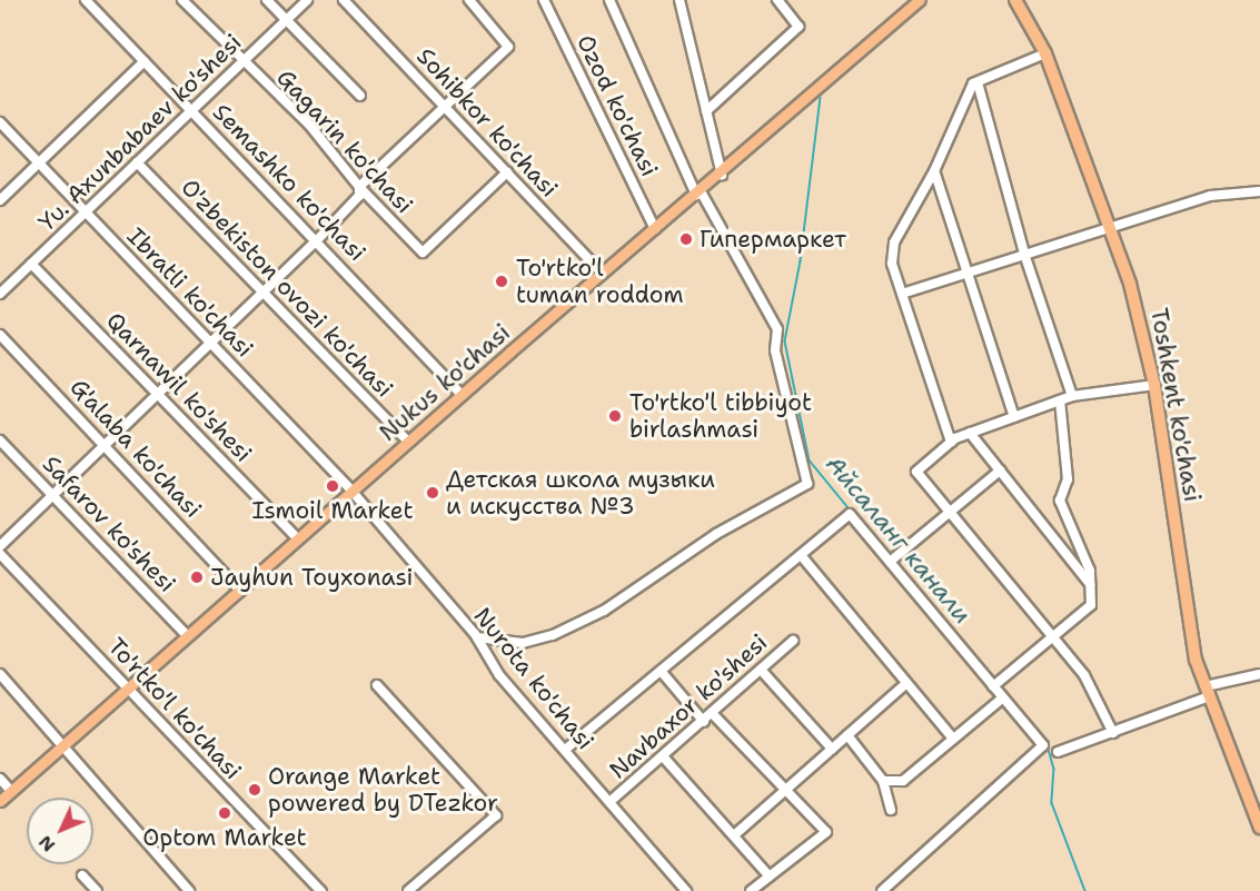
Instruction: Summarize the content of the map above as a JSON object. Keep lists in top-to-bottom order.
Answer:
{
  "streets": {
    "highway": ["Toshkent ko'chasi"],
    "main road": ["Nukus ko'chasi"],
    "street": [
      "Ozod ko'chasi",
      "Sohibkor ko'chasi",
      "Yu. Axunbabaev ko'shesi",
      "Gagarin ko'chasi",
      "Semashko ko'chasi",
      "O'zbekiston ovozi ko'chasi",
      "Ibratli ko'chasi",
      "Qarnawil ko'shesi",
      "G'alaba ko'chasi",
      "Safarov ko'shesi",
      "Nurota ko'chasi",
      "Navbaxor ko'shesi",
      "To'rtko'l ko'chasi"
    ]
  },
  "crossings": [
    ["Ozod ko'chasi", "Nukus ko'chasi"],
    ["Sohibkor ko'chasi", "Gagarin ko'chasi"],
    ["Sohibkor ko'chasi", "Nukus ko'chasi"],
    ["Yu. Axunbabaev ko'shesi", "Gagarin ko'chasi"],
    ["Yu. Axunbabaev ko'shesi", "Semashko ko'chasi"],
    ["Yu. Axunbabaev ko'shesi", "O'zbekiston ovozi ko'chasi"],
    ["Yu. Axunbabaev ko'shesi", "Ibratli ko'chasi"],
    ["Yu. Axunbabaev ko'shesi", "Qarnawil ko'shesi"],
    ["Semashko ko'chasi", "Nukus ko'chasi"],
    ["O'zbekiston ovozi ko'chasi", "Nukus ko'chasi"],
    ["Ibratli ko'chasi", "Nukus ko'chasi"],
    ["Ibratli ko'chasi", "Nurota ko'chasi"],
    ["Nukus ko'chasi", "Qarnawil ko'shesi"],
    ["Nukus ko'chasi", "G'alaba ko'chasi"],
    ["Nukus ko'chasi", "Safarov ko'shesi"],
    ["Nukus ko'chasi", "Nurota ko'chasi"],
    ["Nukus ko'chasi", "To'rtko'l ko'chasi"],
    ["Nurota ko'chasi", "Navbaxor ko'shesi"]
  ],
  "water": ["Айсаланг канали"],
  "places": [
    "Гипермаркет",
    "To'rtko'l tuman roddom",
    "To'rtko'l tibbiyot birlashmasi",
    "Ismoil Market",
    "Детская школа музыки и искусства №3",
    "Jayhun Toyxonasi",
    "Orange Market powered by DTezkor",
    "Optom Market"
  ],
  "north": "bottom left"
}
